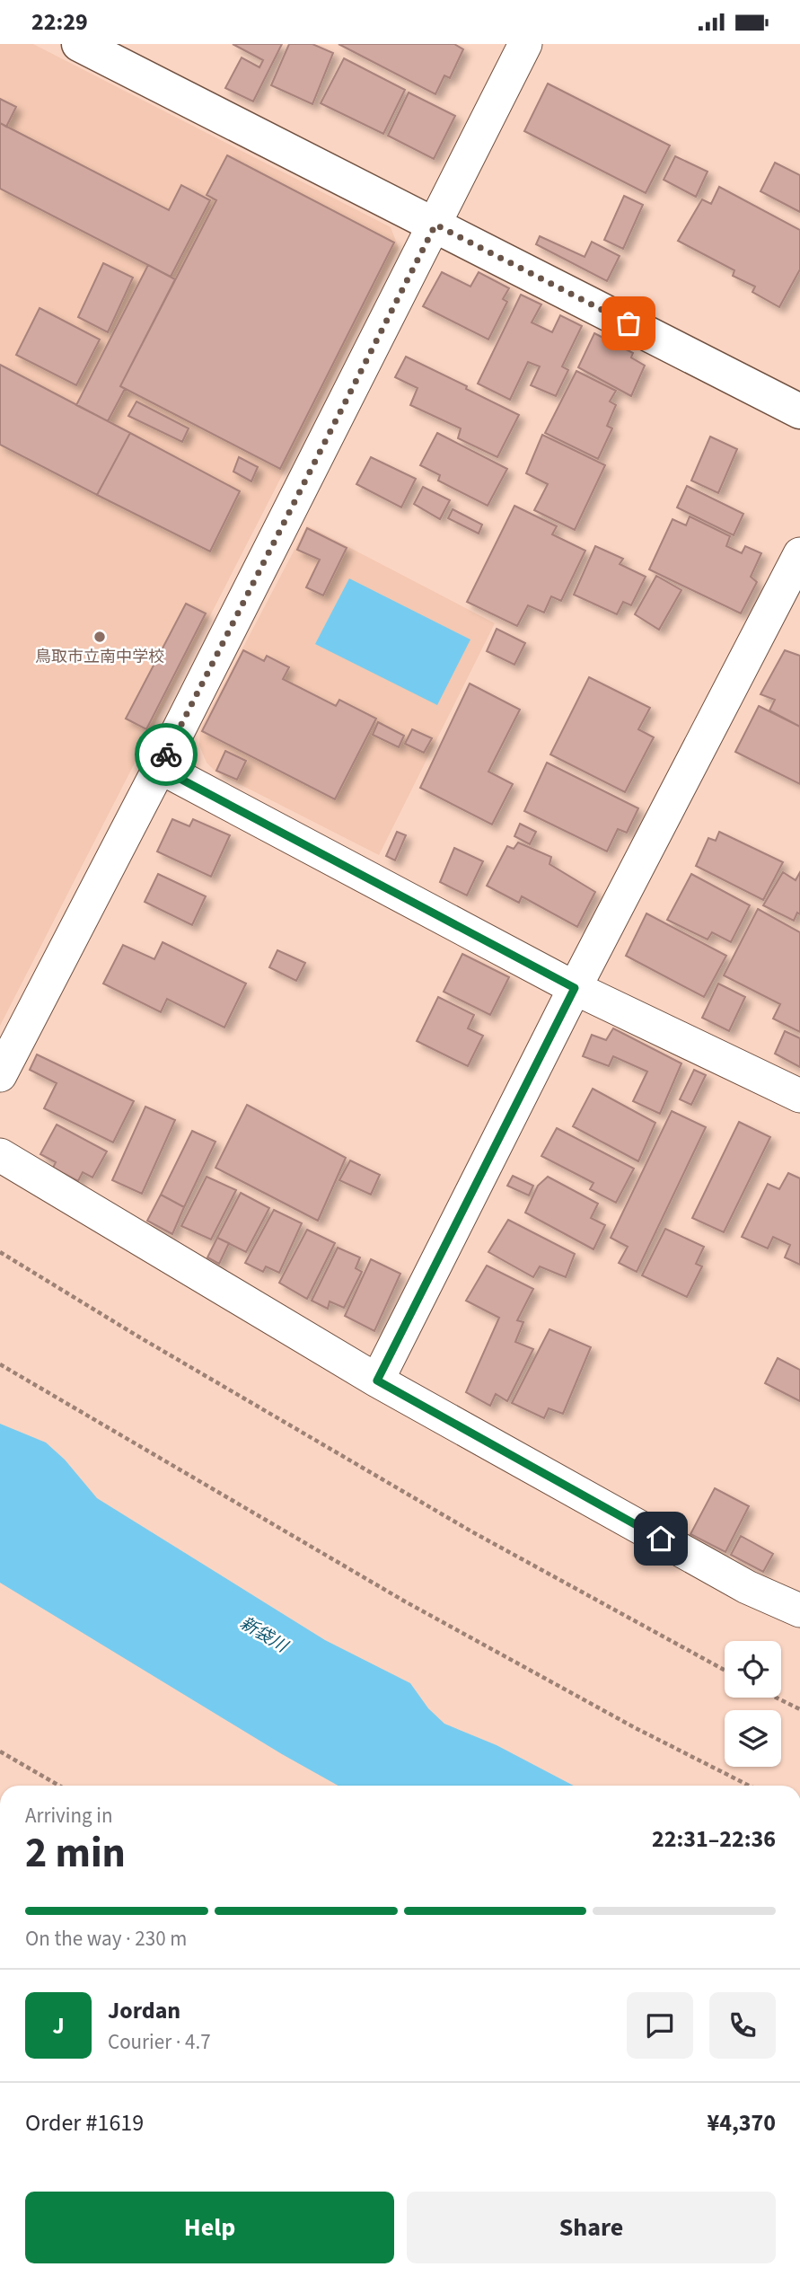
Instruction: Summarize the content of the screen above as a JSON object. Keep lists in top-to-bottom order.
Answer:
{
  "water": ["新袋川"],
  "places": ["鳥取市立南中学校"],
  "page": {
    "status": "22:29",
    "heading": ["2 min", "Arriving in", "22:31–22:36"],
    "panel": [
      "Jordan",
      "Courier · 4.7",
      "Order #1619",
      "¥4,370"
    ],
    "bar": "On the way · 230 m",
    "round": "J",
    "buttons": ["Help", "Share"]
  }
}
